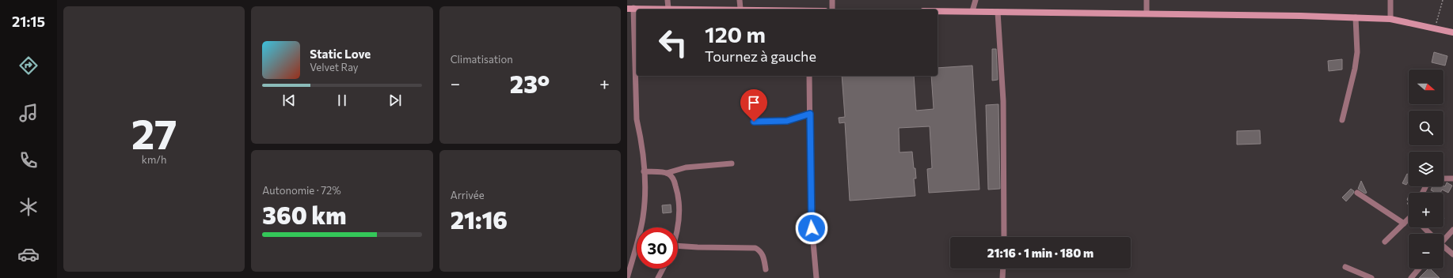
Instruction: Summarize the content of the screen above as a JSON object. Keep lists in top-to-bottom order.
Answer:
{
  "north": "right",
  "page": {
    "tabs": "21:15",
    "tile": [
      ["27", "km/h"],
      "Climatisation",
      ["Autonomie · 72%", "360 km"],
      ["Arrivée", "21:16"]
    ],
    "turn": ["120 m", "Tournez à gauche"],
    "song": ["Static Love", "Velvet Ray"],
    "map_buttons": ["+", "−"],
    "heat": ["−", "23°", "+"],
    "limit": "30",
    "trip": "21:16 · 1 min · 180 m"
  }
}
